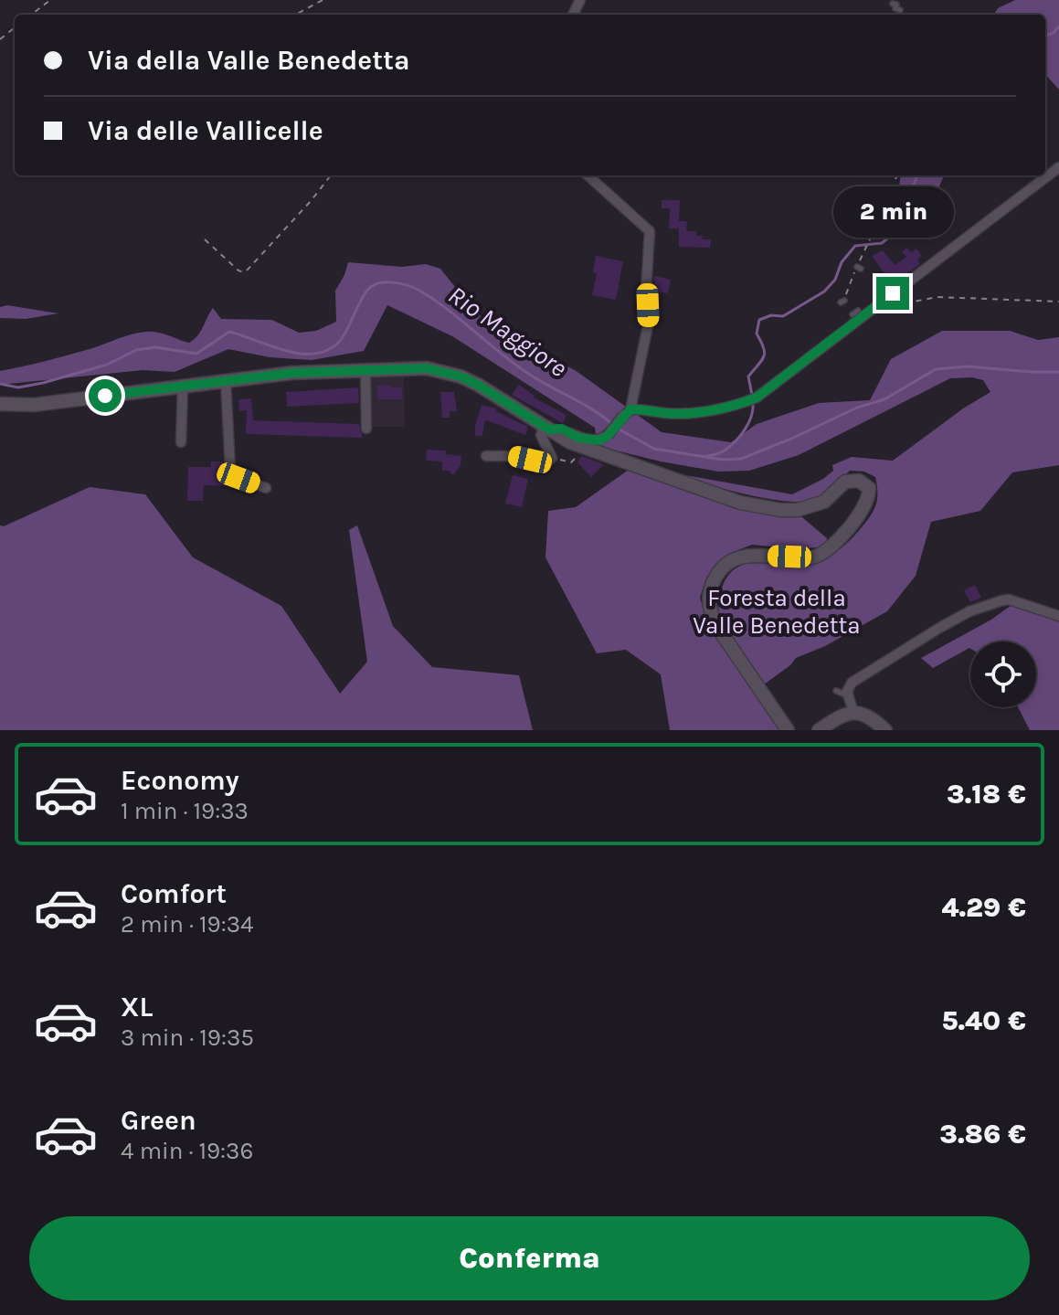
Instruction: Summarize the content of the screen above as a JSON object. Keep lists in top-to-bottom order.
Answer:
{
  "water": ["Rio Maggiore"],
  "parks": ["Foresta della Valle Benedetta"],
  "page": {
    "banner": ["Via della Valle Benedetta", "Via delle Vallicelle"],
    "bubble": "2 min",
    "list": [
      {
        "name": "Economy",
        "note": "1 min · 19:33",
        "value": "3.18 €"
      },
      {
        "name": "Comfort",
        "note": "2 min · 19:34",
        "value": "4.29 €"
      },
      {
        "name": "XL",
        "note": "3 min · 19:35",
        "value": "5.40 €"
      },
      {
        "name": "Green",
        "note": "4 min · 19:36",
        "value": "3.86 €"
      }
    ],
    "buttons": "Conferma"
  }
}
